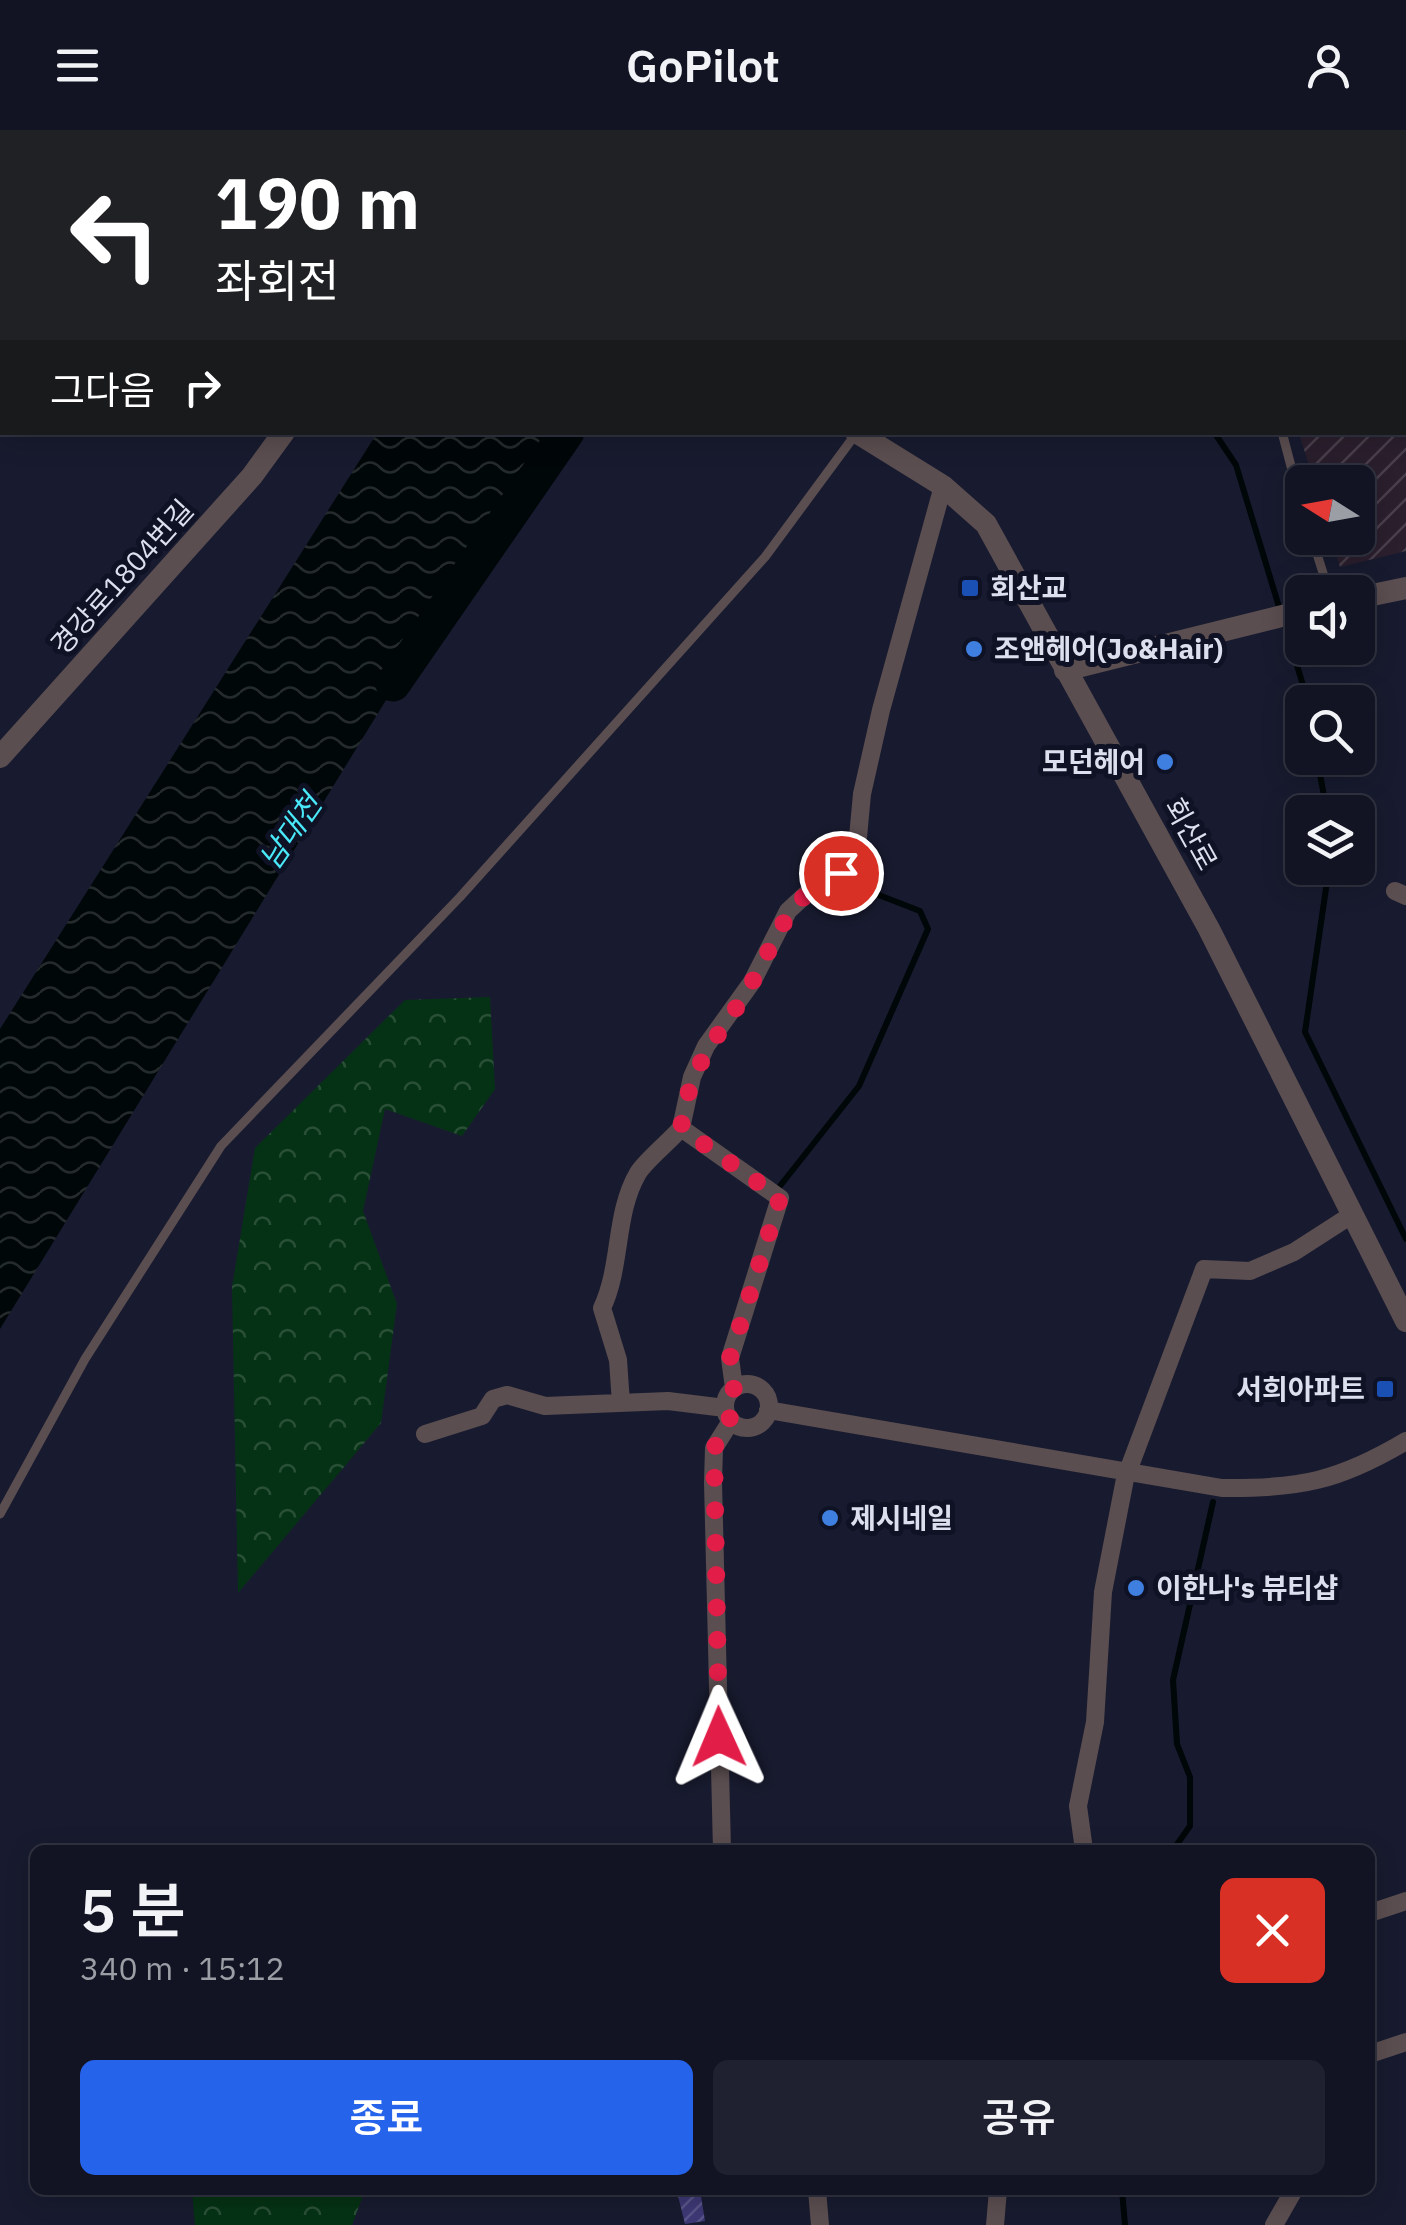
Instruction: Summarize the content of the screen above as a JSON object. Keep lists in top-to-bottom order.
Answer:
{
  "streets": {
    "street": ["경강로1804번길", "회산로"]
  },
  "water": ["남대천"],
  "places": {
    "transit": ["회산교", "서희아파트"],
    "other": [
      "조앤헤어(Jo&Hair)",
      "모던헤어",
      "제시네일",
      "이한나's 뷰티샵"
    ]
  },
  "north": "left",
  "page": {
    "header": "GoPilot",
    "turn": ["190 m", "좌회전"],
    "then": "그다음",
    "heading": ["5 분", "340 m · 15:12"],
    "buttons": ["종료", "공유"]
  }
}
